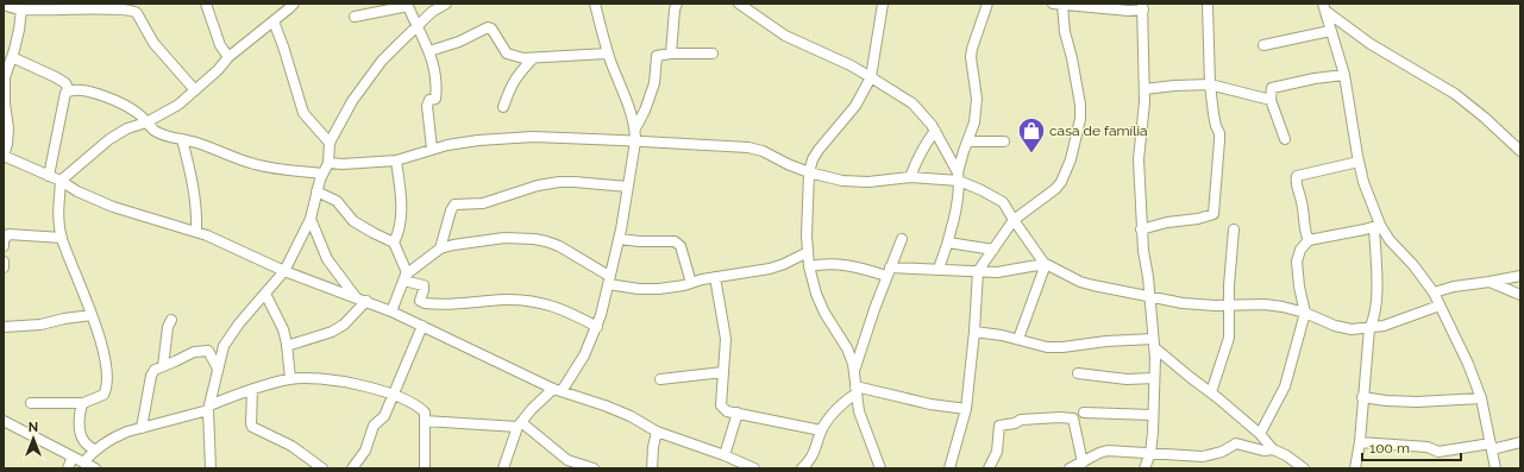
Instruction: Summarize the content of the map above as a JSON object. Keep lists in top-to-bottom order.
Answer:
{
  "places": {
    "shop": ["casa de família"]
  },
  "scale_bar": "100 m",
  "north": "top"
}
